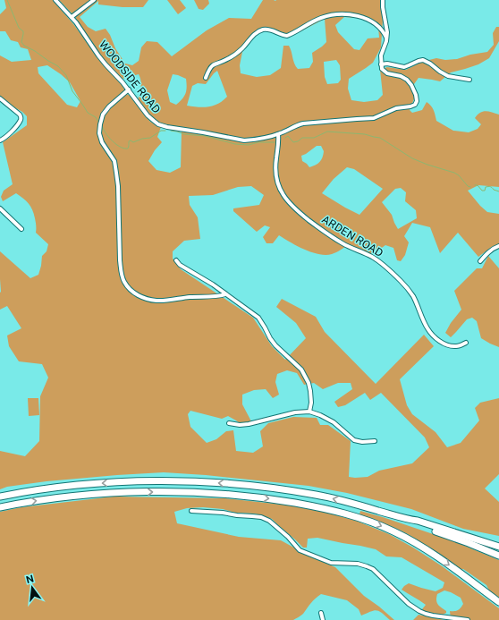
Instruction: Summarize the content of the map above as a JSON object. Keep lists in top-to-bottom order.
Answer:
{
  "streets": {
    "street": ["WOODSIDE ROAD", "ARDEN ROAD"]
  },
  "crossings": [
    ["WOODSIDE ROAD", "ARDEN ROAD"]
  ],
  "north": "top"
}
